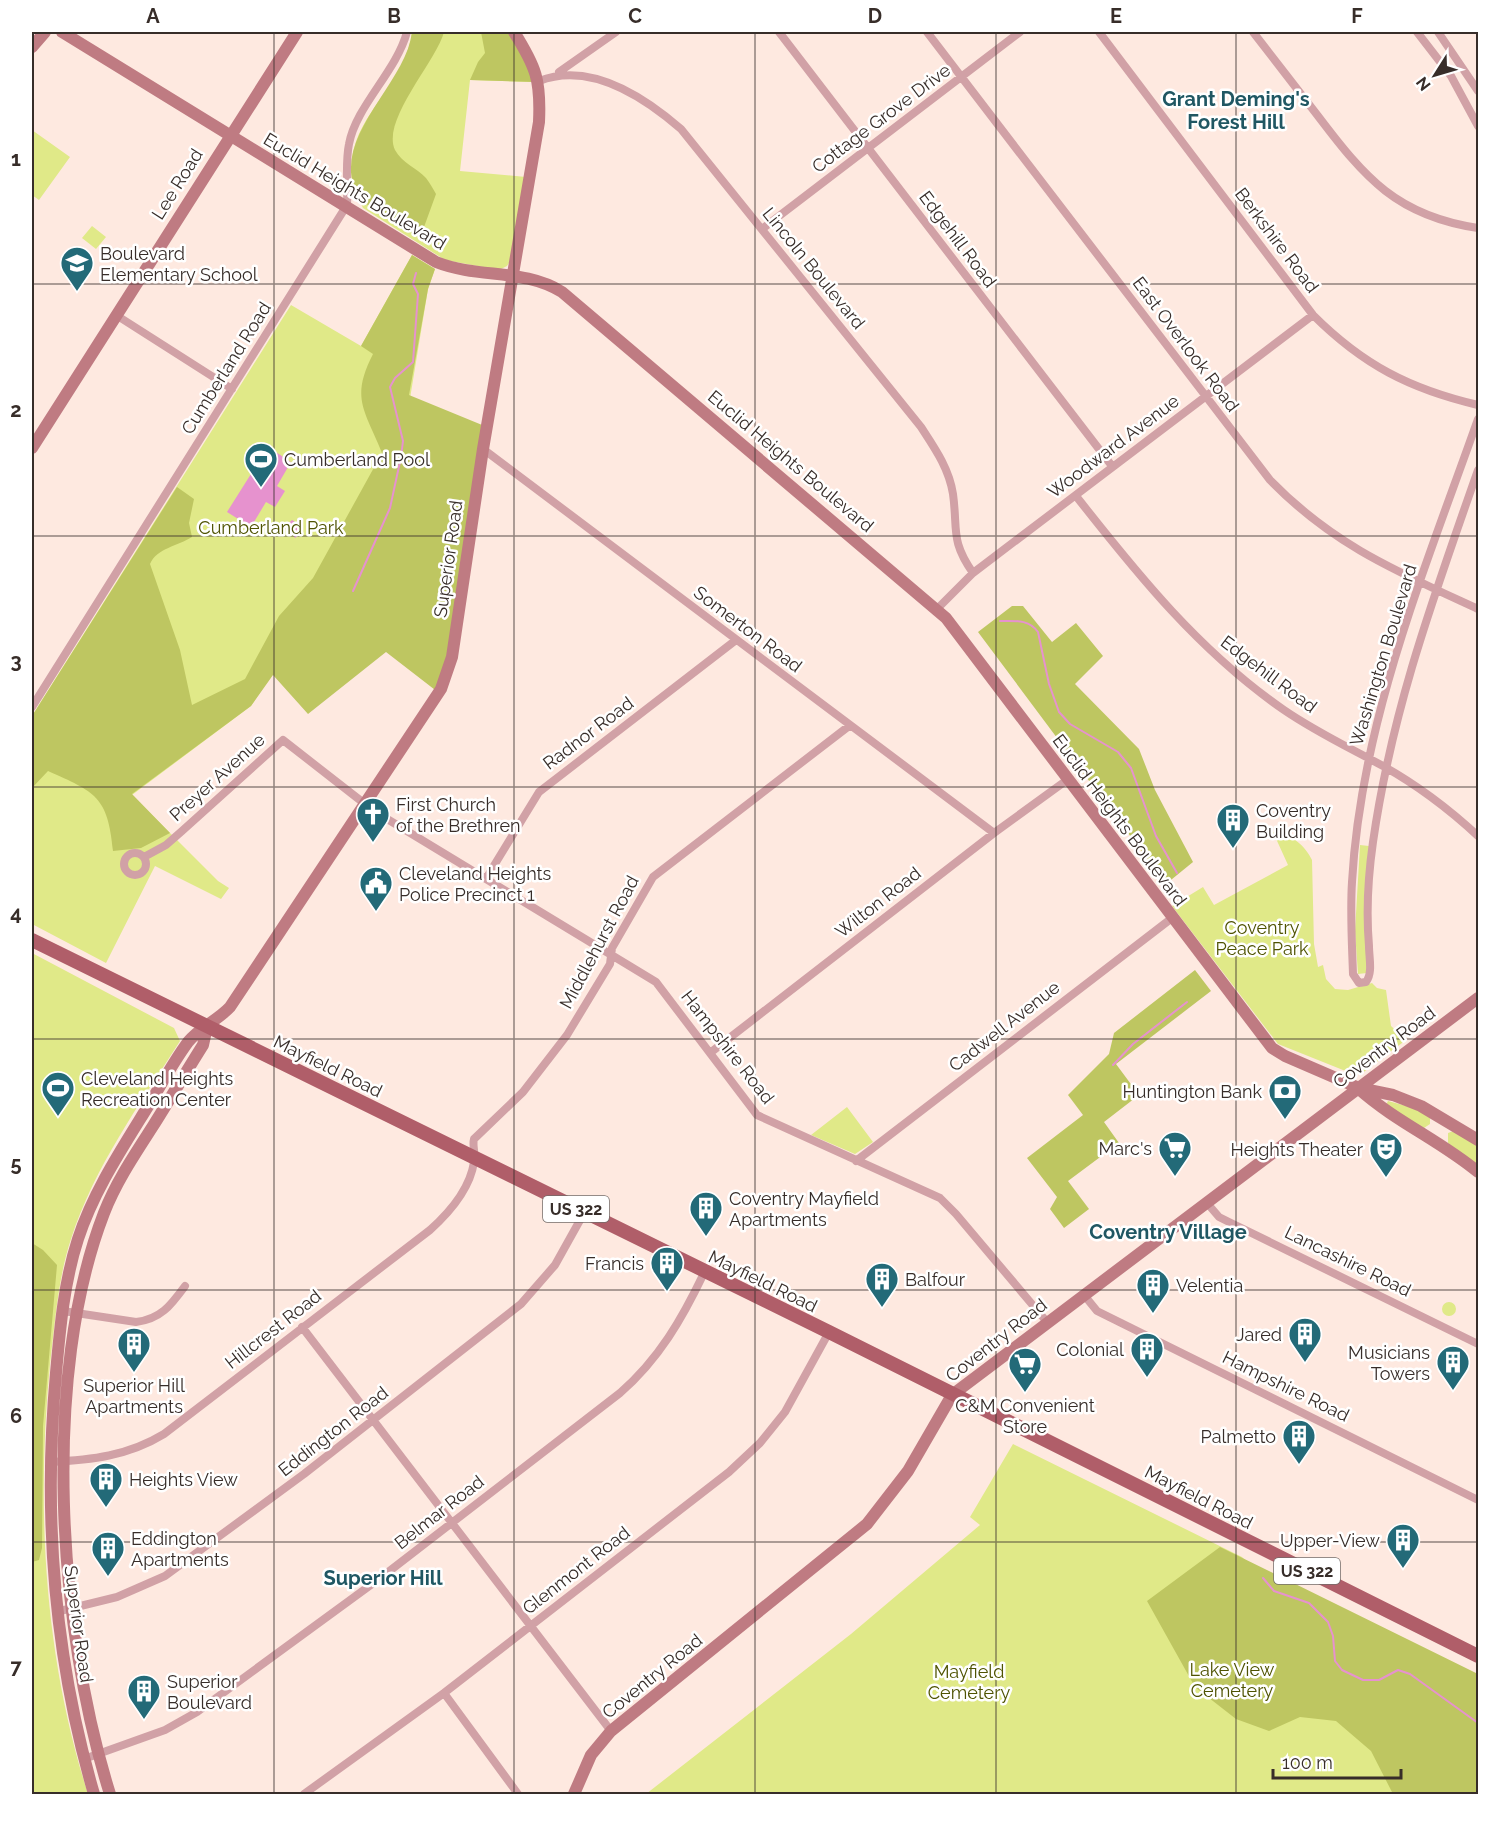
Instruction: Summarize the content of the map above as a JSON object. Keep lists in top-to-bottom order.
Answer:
{
  "streets": {
    "main road": ["Mayfield Road", "US 322"],
    "street": [
      "Cottage Grove Drive",
      "Lee Road",
      "Euclid Heights Boulevard",
      "Edgehill Road",
      "Berkshire Road",
      "Lincoln Boulevard",
      "East Overlook Road",
      "Cumberland Road",
      "Woodward Avenue",
      "Superior Road",
      "Somerton Road",
      "Washington Boulevard",
      "Radnor Road",
      "Preyer Avenue",
      "Wilton Road",
      "Middlehurst Road",
      "Cadwell Avenue",
      "Hampshire Road",
      "Coventry Road",
      "Lancashire Road",
      "Hillcrest Road",
      "Eddington Road",
      "Belmar Road",
      "Glenmont Road"
    ]
  },
  "crossings": [
    ["Cottage Grove Drive", "Edgehill Road"],
    ["Cottage Grove Drive", "Lincoln Boulevard"],
    ["Cottage Grove Drive", "East Overlook Road"],
    ["Lee Road", "Euclid Heights Boulevard"],
    ["Euclid Heights Boulevard", "Cumberland Road"],
    ["Euclid Heights Boulevard", "Woodward Avenue"],
    ["Euclid Heights Boulevard", "Superior Road"],
    ["Euclid Heights Boulevard", "Wilton Road"],
    ["Euclid Heights Boulevard", "Cadwell Avenue"],
    ["Euclid Heights Boulevard", "Coventry Road"],
    ["Edgehill Road", "Woodward Avenue"],
    ["Edgehill Road", "Washington Boulevard"],
    ["Berkshire Road", "Woodward Avenue"],
    ["Lincoln Boulevard", "Woodward Avenue"],
    ["Lincoln Boulevard", "Superior Road"],
    ["East Overlook Road", "Woodward Avenue"],
    ["East Overlook Road", "Washington Boulevard"],
    ["Superior Road", "Somerton Road"],
    ["Superior Road", "Preyer Avenue"],
    ["Superior Road", "Hampshire Road"],
    ["Superior Road", "Mayfield Road"],
    ["Superior Road", "Hillcrest Road"],
    ["Superior Road", "Eddington Road"],
    ["Superior Road", "Belmar Road"],
    ["Somerton Road", "Radnor Road"],
    ["Somerton Road", "Wilton Road"],
    ["Somerton Road", "Middlehurst Road"],
    ["Radnor Road", "Hampshire Road"],
    ["Preyer Avenue", "Hampshire Road"],
    ["Wilton Road", "Hampshire Road"],
    ["Middlehurst Road", "Hampshire Road"],
    ["Middlehurst Road", "Mayfield Road"],
    ["Middlehurst Road", "Hillcrest Road"],
    ["Cadwell Avenue", "Hampshire Road"],
    ["Hampshire Road", "Coventry Road"],
    ["Coventry Road", "Mayfield Road"],
    ["Coventry Road", "Lancashire Road"],
    ["Mayfield Road", "Hillcrest Road"],
    ["Mayfield Road", "Eddington Road"],
    ["Mayfield Road", "Belmar Road"],
    ["Mayfield Road", "Glenmont Road"]
  ],
  "districts": ["Grant Deming's Forest Hill", "Coventry Village", "Superior Hill"],
  "parks": [
    "Cumberland Park",
    "Coventry Peace Park",
    "Lake View Cemetery",
    "Mayfield Cemetery"
  ],
  "places": {
    "school or university": ["Boulevard Elementary School"],
    "sports": ["Cumberland Pool", "Cleveland Heights Recreation Center"],
    "church": ["First Church of the Brethren"],
    "building": [
      "Coventry Building",
      "Coventry Mayfield Apartments",
      "Francis",
      "Balfour",
      "Velentia",
      "Jared",
      "Superior Hill Apartments",
      "Colonial",
      "Musicians Towers",
      "Palmetto",
      "Heights View",
      "Upper-View",
      "Eddington Apartments",
      "Superior Boulevard"
    ],
    "public building": ["Cleveland Heights Police Precinct 1"],
    "bank": ["Huntington Bank"],
    "supermarket": ["Marc's", "C&M Convenient Store"],
    "theatre": ["Heights Theater"]
  },
  "scale_bar": "100 m",
  "north": "bottom left",
  "grid": {
    "columns": [
      "A",
      "B",
      "C",
      "D",
      "E",
      "F"
    ],
    "rows": [
      "1",
      "2",
      "3",
      "4",
      "5",
      "6",
      "7"
    ]
  }
}
